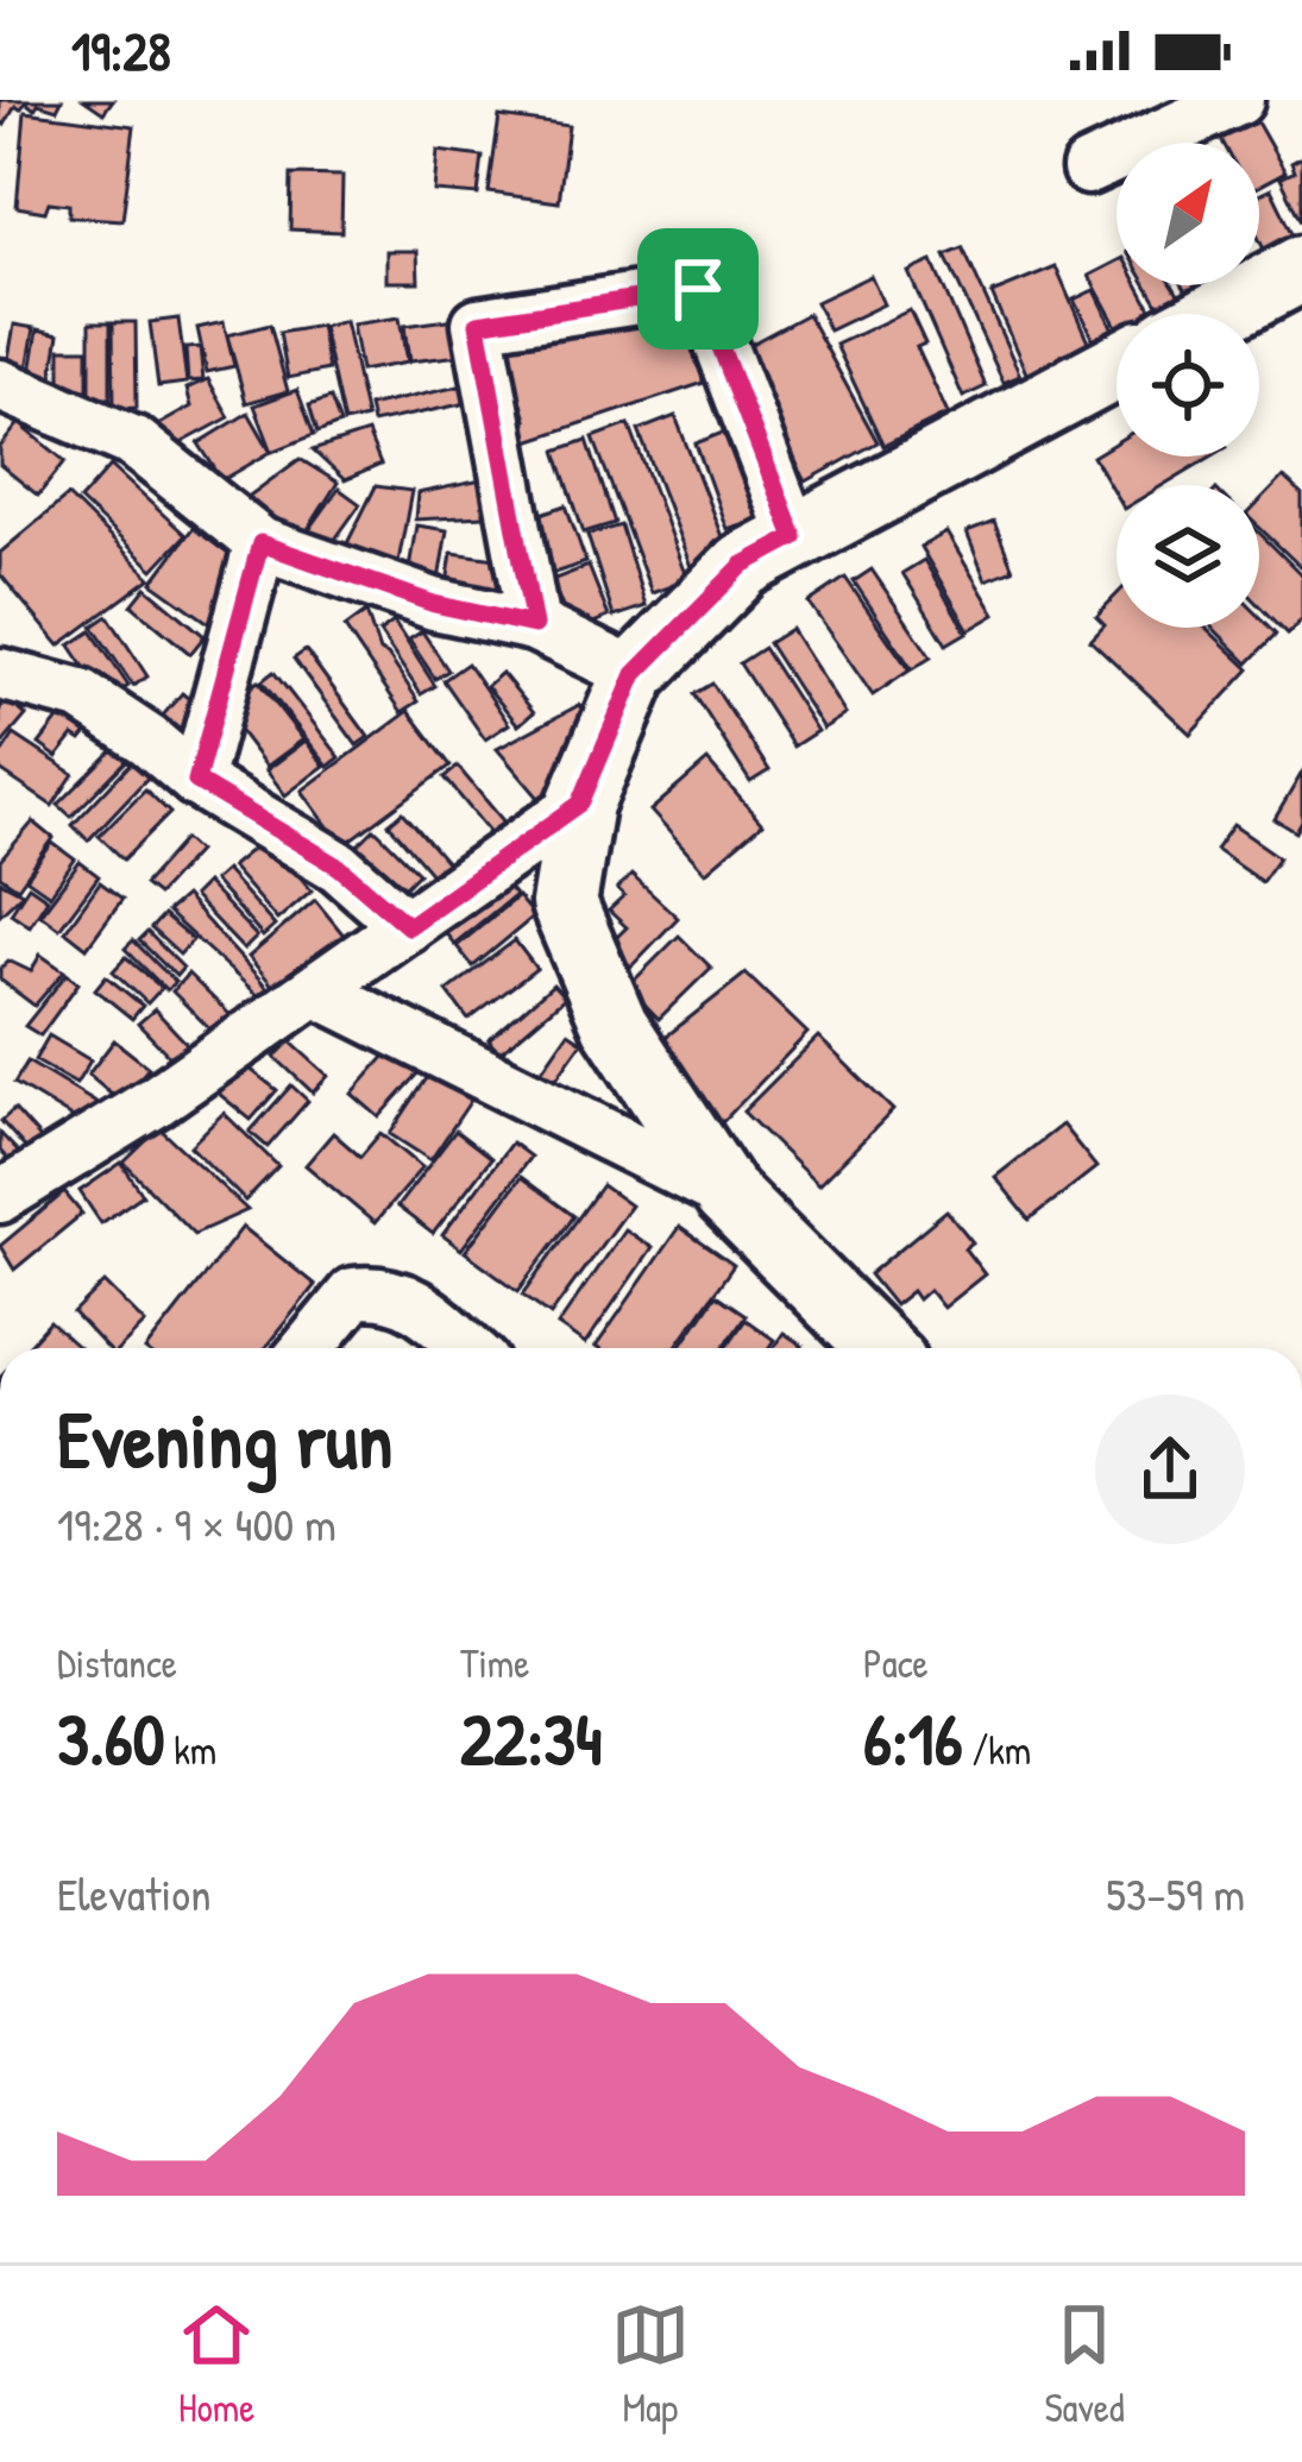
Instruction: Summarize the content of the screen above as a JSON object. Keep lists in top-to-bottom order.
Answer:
{
  "north": "top right",
  "page": {
    "status": "19:28",
    "heading": ["Evening run", "19:28 · 9 × 400 m"],
    "stats": [
      ["Distance", "3.60 km"],
      ["Time", "22:34"],
      ["Pace", "6:16 /km"]
    ],
    "chart": ["Elevation", "53–59 m"],
    "tabs": ["Home", "Map", "Saved"]
  }
}
